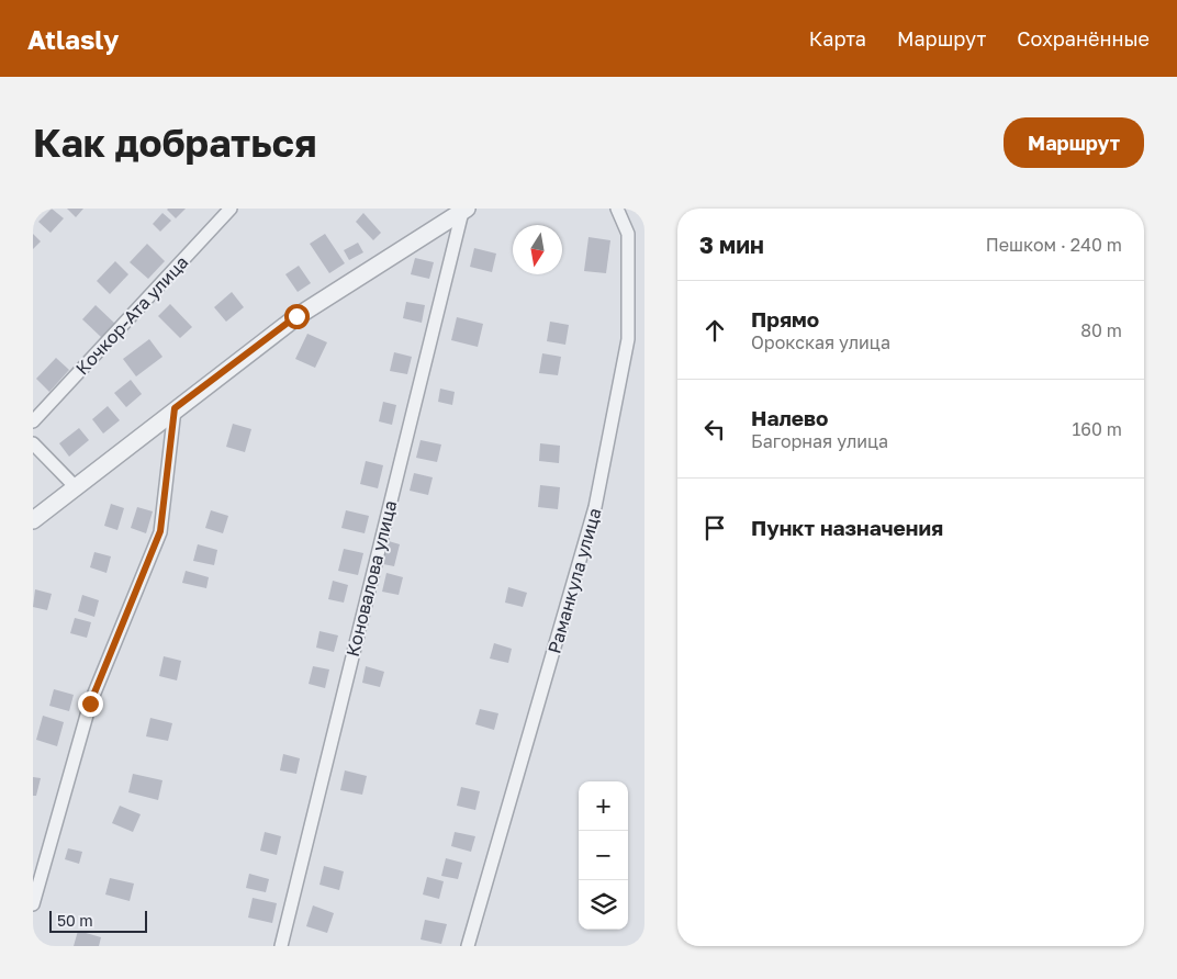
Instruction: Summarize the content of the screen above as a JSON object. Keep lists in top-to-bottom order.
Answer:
{
  "streets": {
    "street": ["Кочкор-Ата улица", "Коновалова улица", "Раманкула улица"]
  },
  "scale_bar": "50 m",
  "north": "bottom",
  "page": {
    "header": "Atlasly",
    "nav": ["Карта", "Маршрут", "Сохранённые"],
    "buttons": "Маршрут",
    "title": "Как добраться",
    "heading": ["3 мин", "Пешком · 240 m"],
    "list": [
      ["Прямо", "Орокская улица", "80 m"],
      ["Налево", "Багорная улица", "160 m"],
      "Пункт назначения"
    ],
    "map_buttons": ["+", "−"],
    "scale": "50 m"
  }
}
